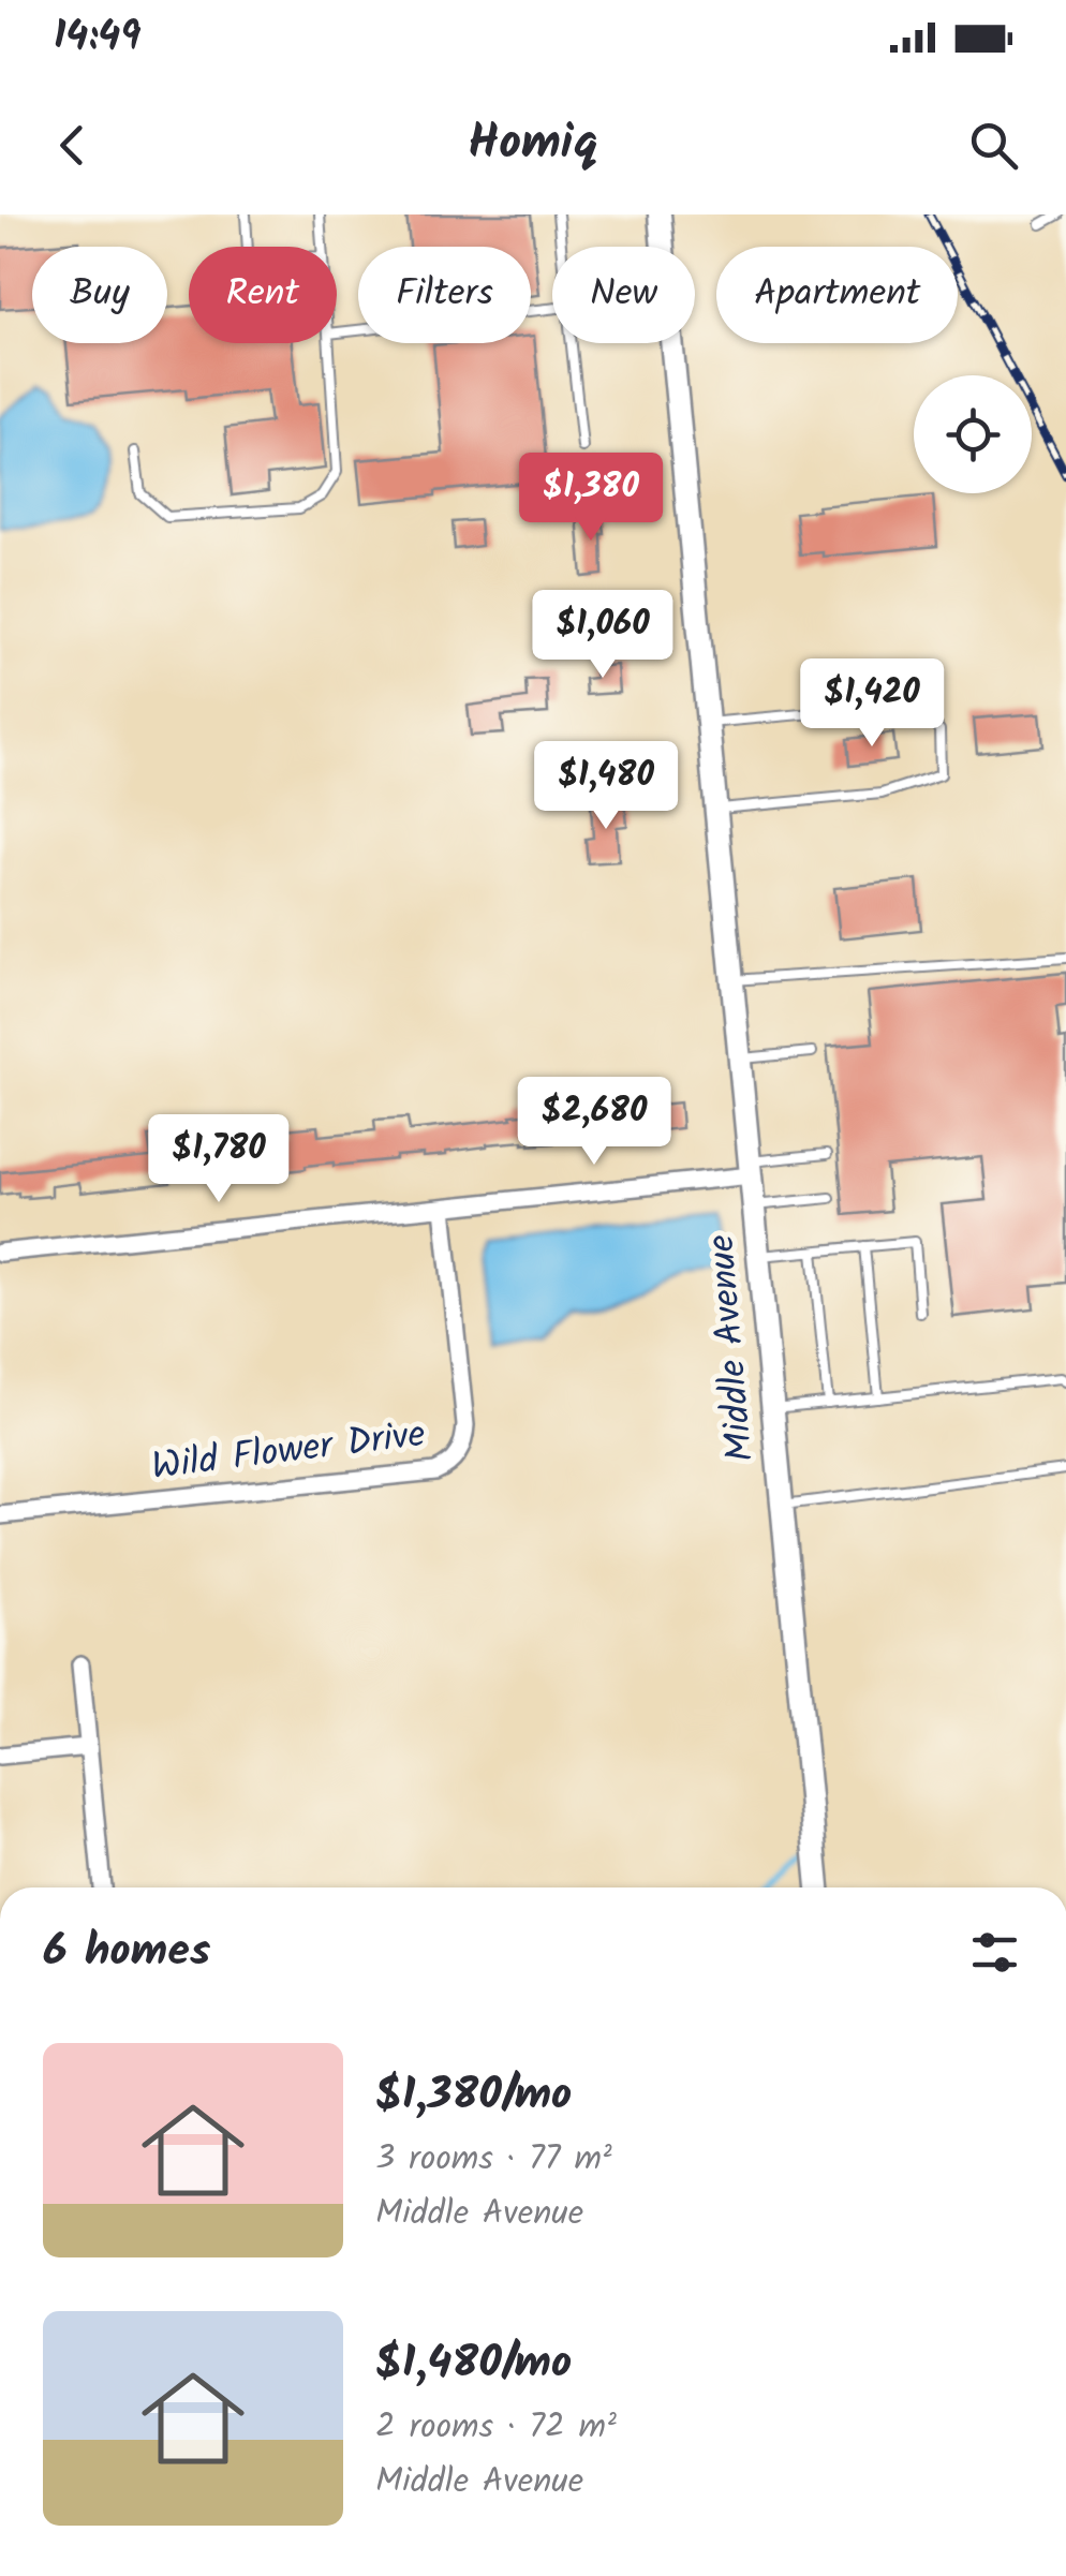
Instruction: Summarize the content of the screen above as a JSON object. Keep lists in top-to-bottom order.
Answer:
{
  "streets": {
    "street": ["Middle Avenue", "Wild Flower Drive"]
  },
  "page": {
    "status": "14:49",
    "header": "Homiq",
    "chip": [
      "Buy",
      "Rent",
      "Filters",
      "New",
      "Apartment"
    ],
    "price": [
      "$1,380",
      "$1,060",
      "$1,420",
      "$1,480",
      "$2,680",
      "$1,780"
    ],
    "heading": "6 homes",
    "list": [
      {
        "name": "$1,380/mo",
        "note": "3 rooms · 77 m² · Middle Avenue"
      },
      {
        "name": "$1,480/mo",
        "note": "2 rooms · 72 m² · Middle Avenue"
      }
    ]
  }
}
